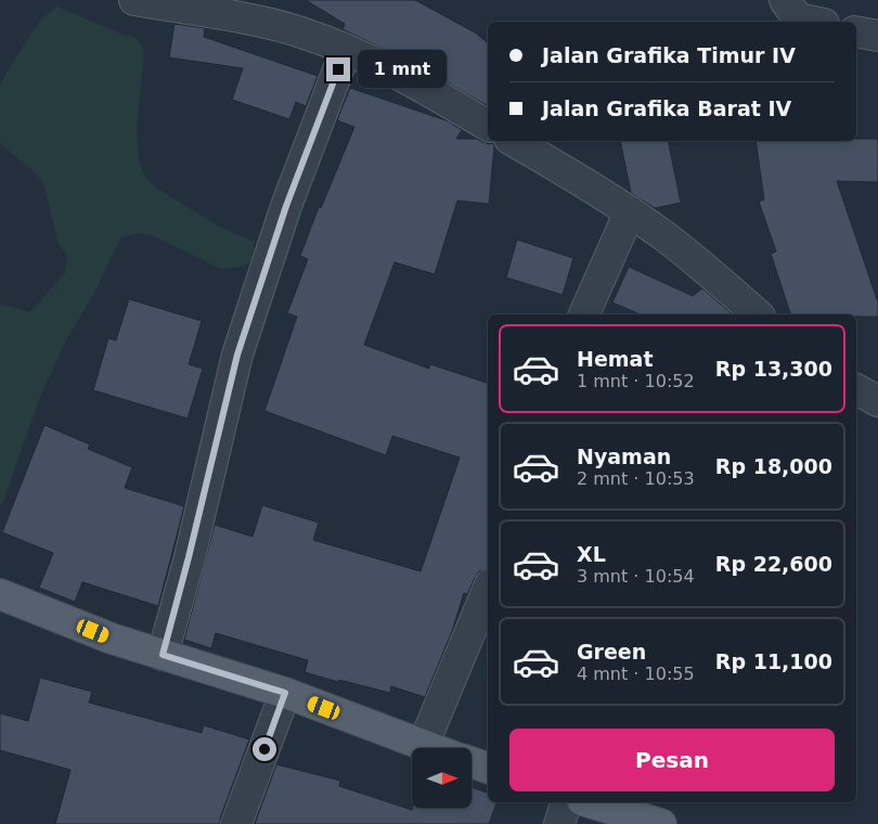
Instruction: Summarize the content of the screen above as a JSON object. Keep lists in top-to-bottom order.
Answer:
{
  "north": "right",
  "page": {
    "banner": ["Jalan Grafika Timur IV", "Jalan Grafika Barat IV"],
    "bubble": "1 mnt",
    "list": [
      {
        "name": "Hemat",
        "note": "1 mnt · 10:52",
        "value": "Rp 13,300"
      },
      {
        "name": "Nyaman",
        "note": "2 mnt · 10:53",
        "value": "Rp 18,000"
      },
      {
        "name": "XL",
        "note": "3 mnt · 10:54",
        "value": "Rp 22,600"
      },
      {
        "name": "Green",
        "note": "4 mnt · 10:55",
        "value": "Rp 11,100"
      }
    ],
    "buttons": "Pesan"
  }
}
